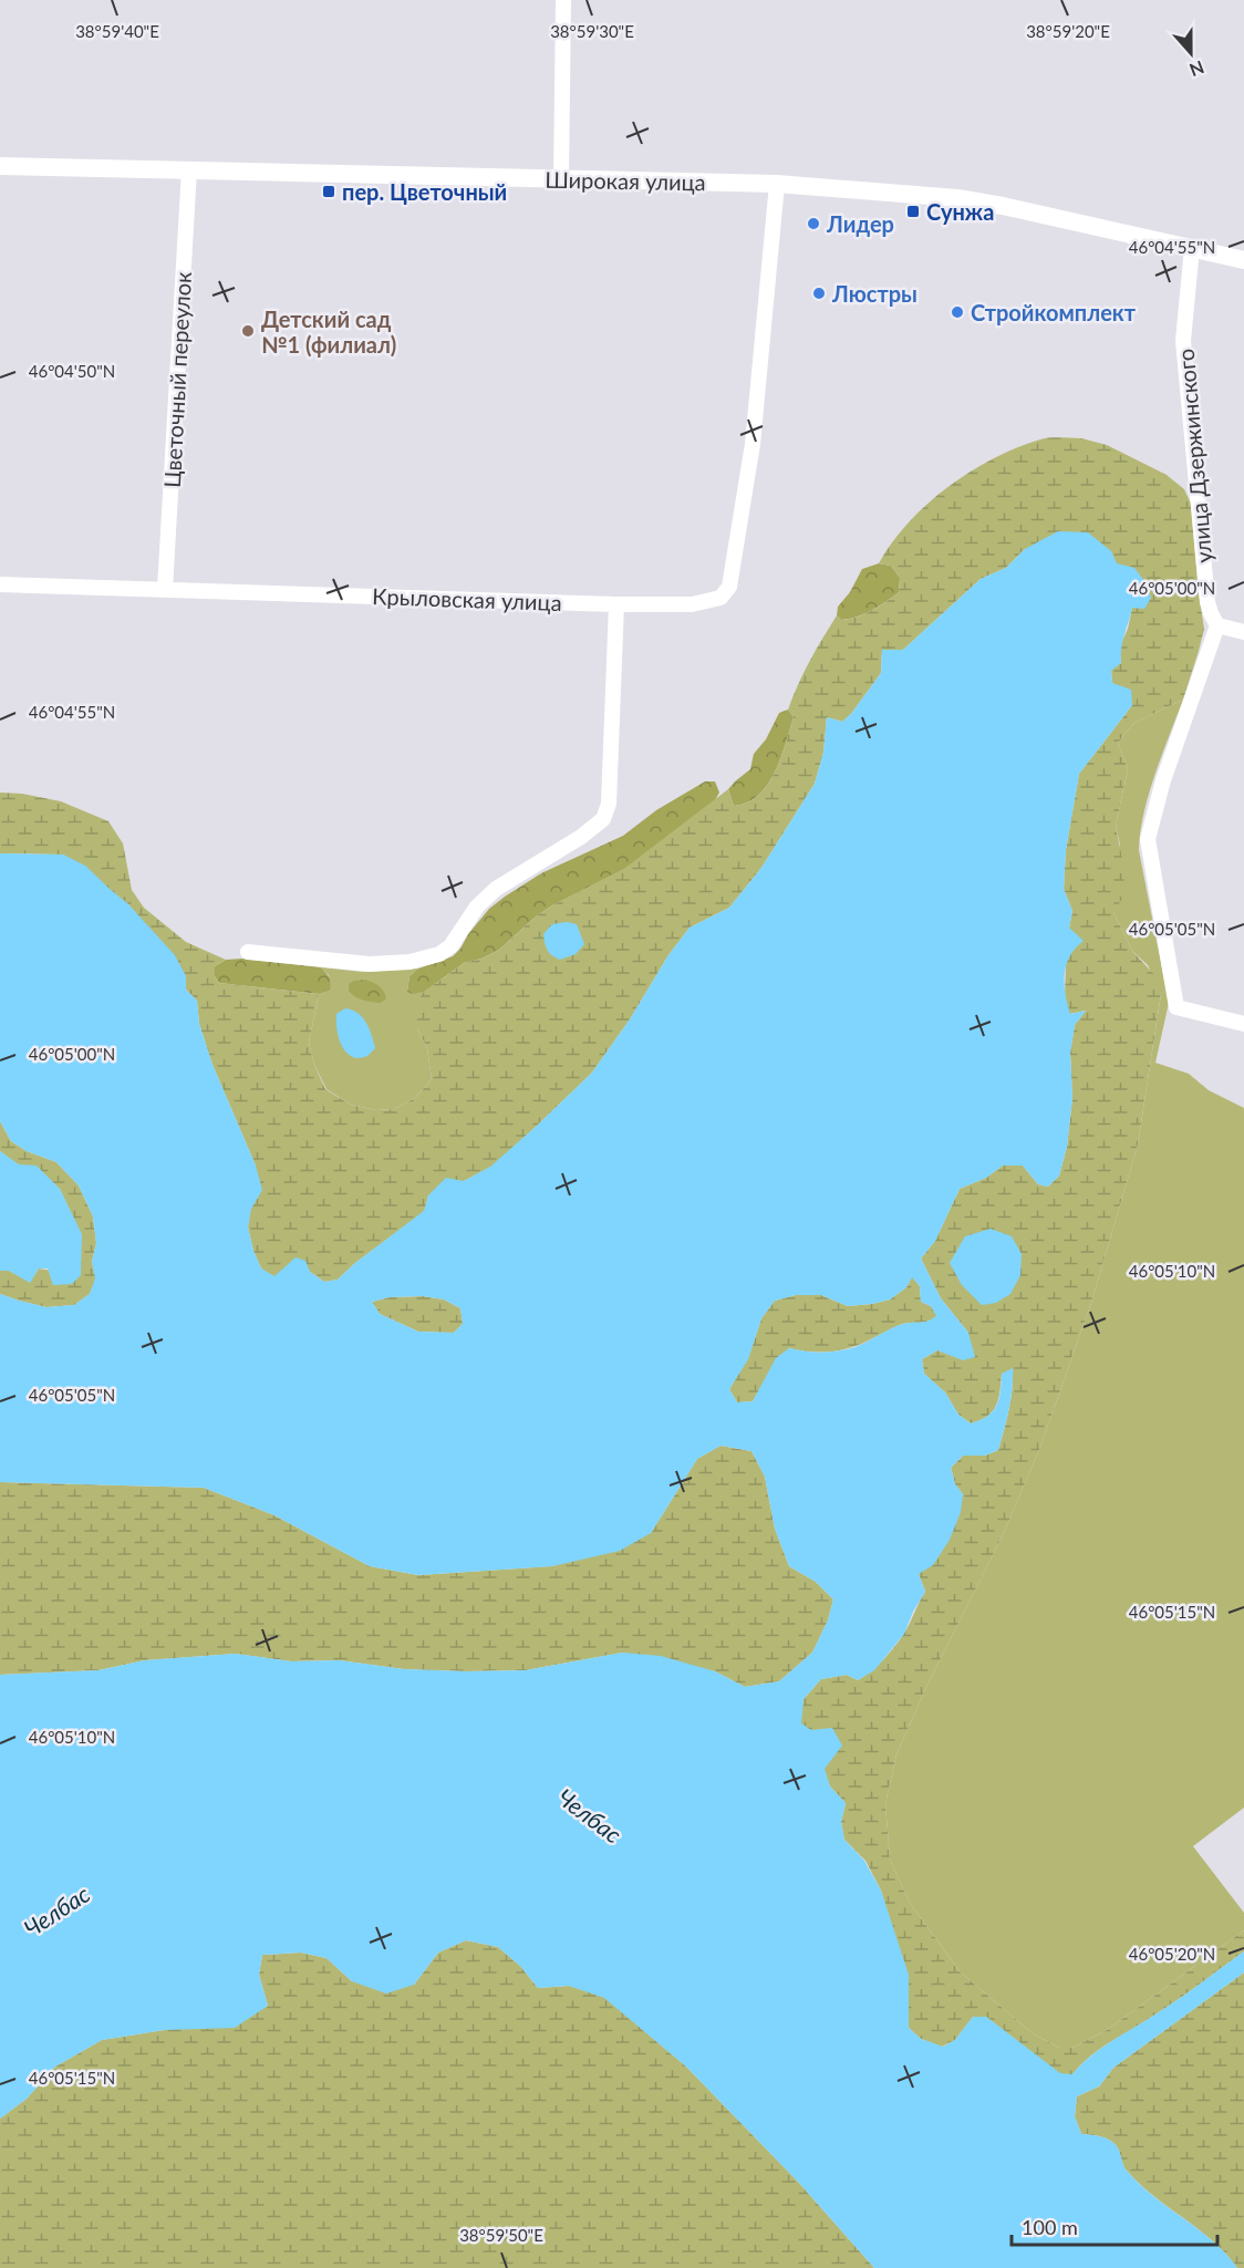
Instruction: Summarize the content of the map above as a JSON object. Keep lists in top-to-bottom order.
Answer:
{
  "streets": {
    "street": [
      "Широкая улица",
      "Цветочный переулок",
      "улица Дзержинского",
      "Крыловская улица"
    ]
  },
  "crossings": [
    ["Широкая улица", "Цветочный переулок"],
    ["Широкая улица", "улица Дзержинского"],
    ["Широкая улица", "Крыловская улица"],
    ["Цветочный переулок", "Крыловская улица"]
  ],
  "water": ["Челбас"],
  "places": {
    "transit": ["пер. Цветочный", "Сунжа"],
    "other": [
      "Лидер",
      "Люстры",
      "Стройкомплект",
      "Детский сад №1 (филиал)"
    ]
  },
  "scale_bar": "100 m",
  "north": "bottom",
  "coordinates": [
    "38°59'40\"E",
    "38°59'30\"E",
    "38°59'20\"E",
    "46°04'55\"N",
    "46°04'50\"N",
    "46°05'00\"N",
    "46°05'05\"N",
    "46°05'10\"N",
    "46°05'15\"N",
    "46°05'20\"N",
    "38°59'50\"E"
  ]
}
